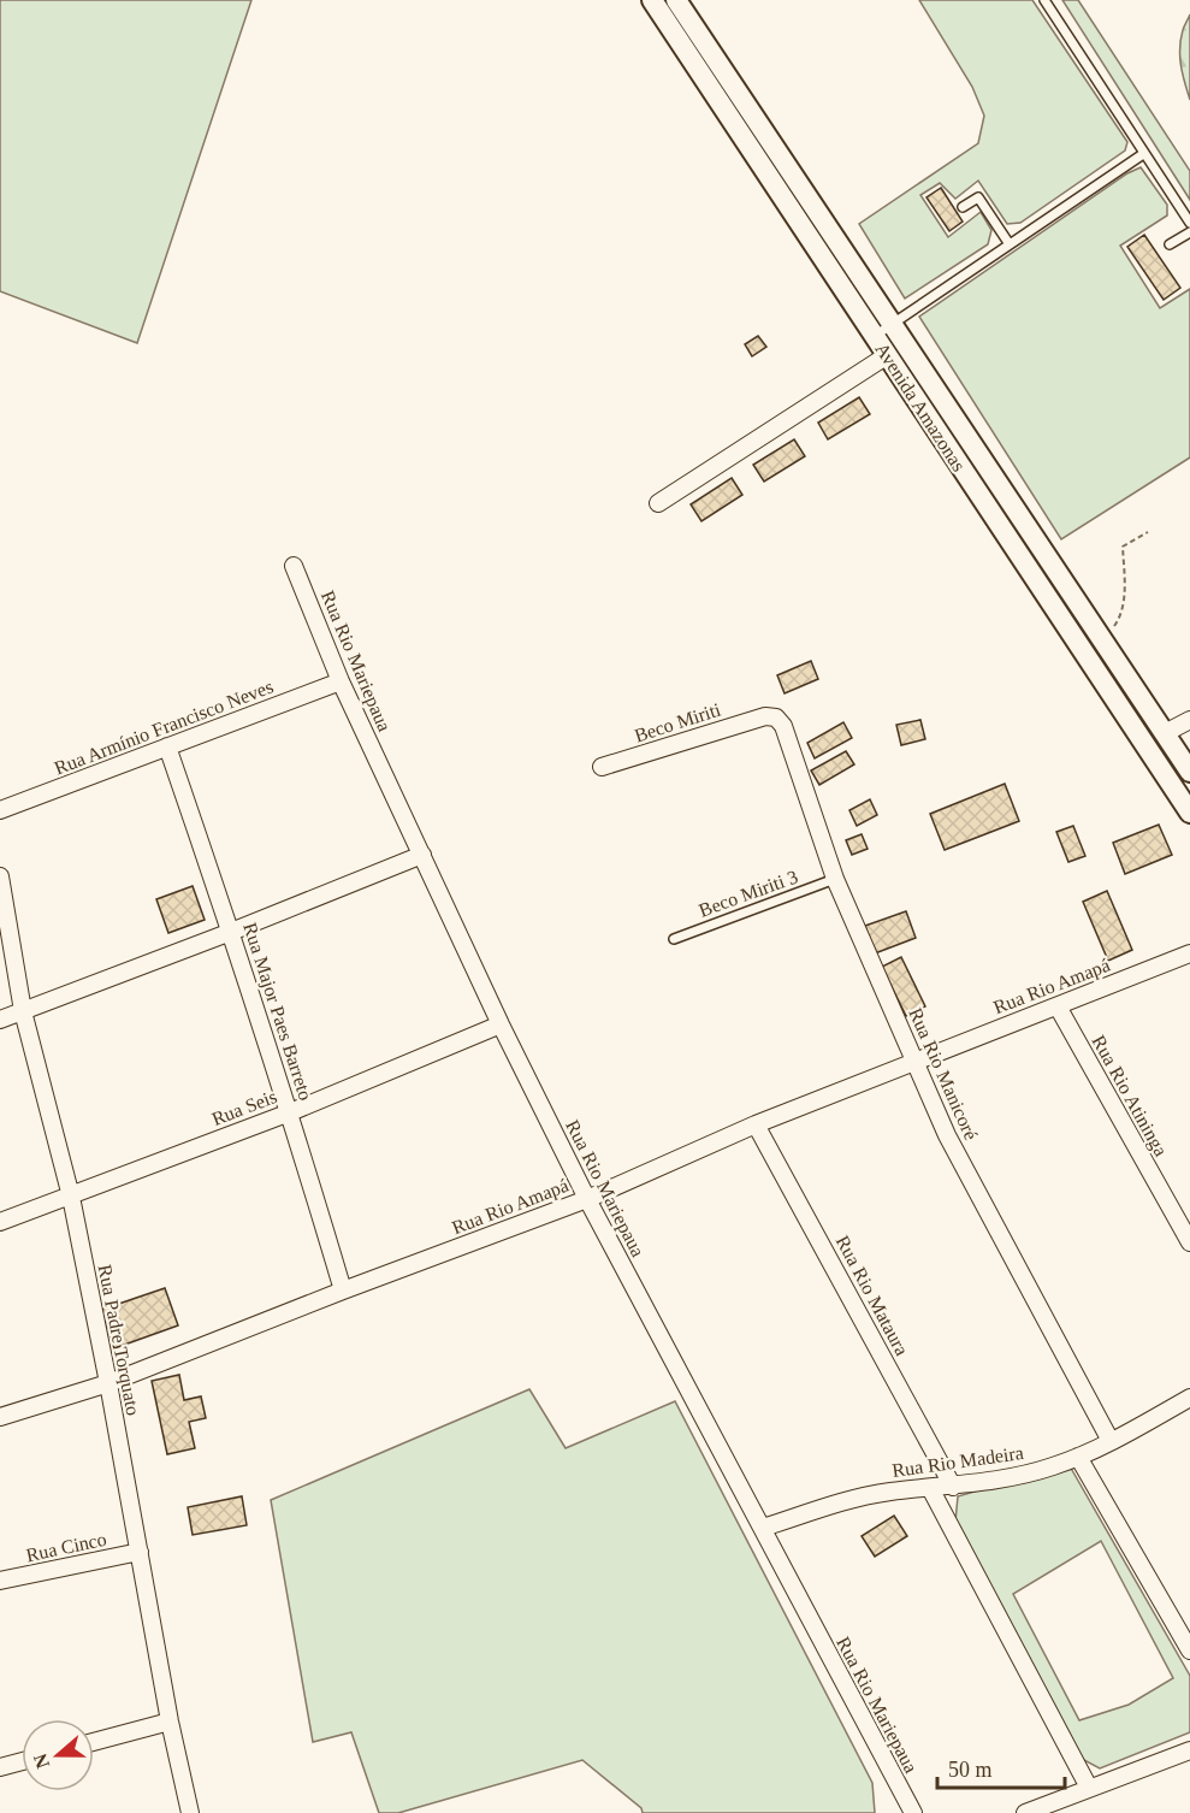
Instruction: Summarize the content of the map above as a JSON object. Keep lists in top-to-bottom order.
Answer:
{
  "streets": {
    "street": [
      "Avenida Amazonas",
      "Rua Rio Mariepaua",
      "Beco Miriti",
      "Rua Armínio Francisco Neves",
      "Rua Rio Amapá",
      "Rua Major Paes Barreto",
      "Rua Rio Manicoré",
      "Rua Rio Atininga",
      "Rua Seis",
      "Rua Rio Mataura",
      "Rua Padre Torquato",
      "Rua Rio Madeira",
      "Rua Cinco"
    ],
    "lane": ["Beco Miriti 3"]
  },
  "crossings": [
    ["Rua Rio Mariepaua", "Rua Armínio Francisco Neves"],
    ["Rua Rio Mariepaua", "Rua Rio Amapá"],
    ["Rua Rio Mariepaua", "Rua Seis"],
    ["Rua Rio Mariepaua", "Rua Rio Madeira"],
    ["Beco Miriti", "Rua Rio Manicoré"],
    ["Rua Armínio Francisco Neves", "Rua Major Paes Barreto"],
    ["Beco Miriti 3", "Rua Rio Manicoré"],
    ["Rua Rio Amapá", "Rua Major Paes Barreto"],
    ["Rua Rio Amapá", "Rua Rio Manicoré"],
    ["Rua Rio Amapá", "Rua Rio Atininga"],
    ["Rua Rio Amapá", "Rua Rio Mataura"],
    ["Rua Rio Amapá", "Rua Padre Torquato"],
    ["Rua Major Paes Barreto", "Rua Seis"],
    ["Rua Rio Manicoré", "Rua Rio Madeira"],
    ["Rua Seis", "Rua Padre Torquato"],
    ["Rua Rio Mataura", "Rua Rio Madeira"],
    ["Rua Padre Torquato", "Rua Cinco"]
  ],
  "scale_bar": "50 m",
  "north": "left"
}
